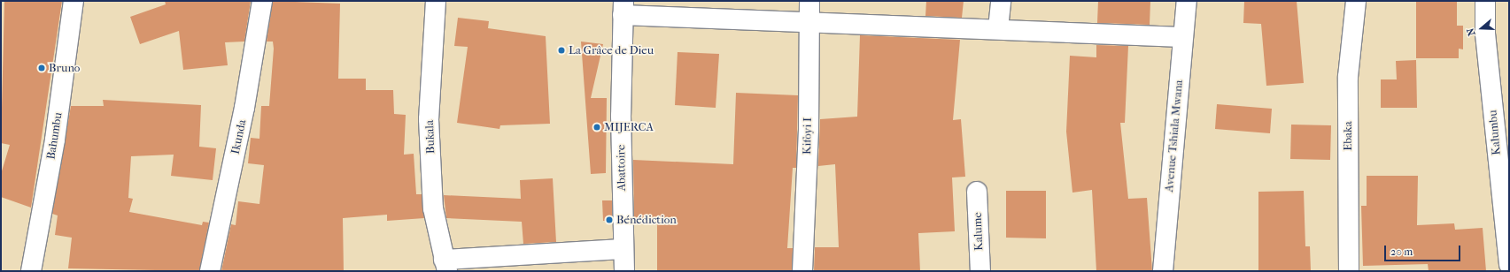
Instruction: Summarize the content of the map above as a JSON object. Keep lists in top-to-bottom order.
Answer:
{
  "streets": {
    "street": [
      "Kalumbu",
      "Bahumbu",
      "Kifoyi I",
      "Avenue Tshiala Mwana",
      "Ebaka",
      "Ikunda",
      "Bukala",
      "Abattoire",
      "Kalume"
    ]
  },
  "places": [
    "La Grâce de Dieu",
    "Bruno",
    "MIJERCA",
    "Bénédiction"
  ],
  "scale_bar": "20 m",
  "north": "left"
}
